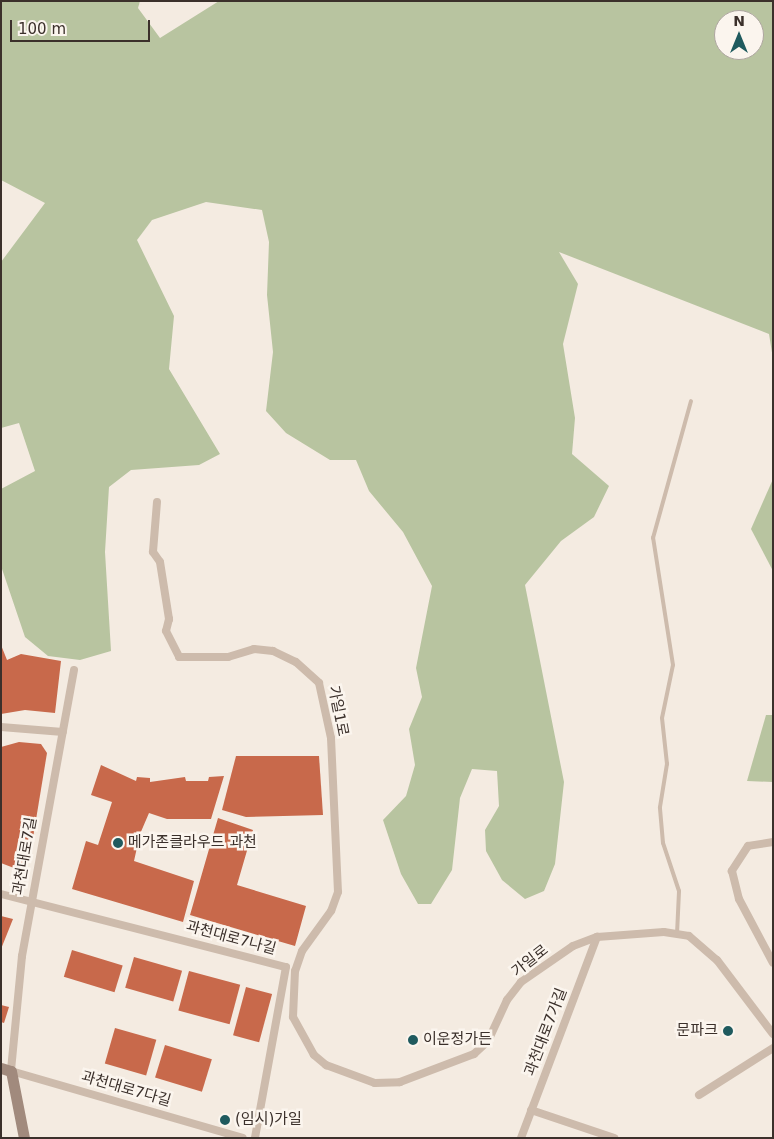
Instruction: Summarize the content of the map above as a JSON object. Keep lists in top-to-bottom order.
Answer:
{
  "streets": {
    "street": [
      "가일1로",
      "과천대로7길",
      "과천대로7나길",
      "가일로",
      "과천대로7가길",
      "과천대로7다길"
    ]
  },
  "crossings": [
    ["가일1로", "가일로"],
    ["과천대로7길", "과천대로7나길"],
    ["과천대로7길", "과천대로7다길"],
    ["가일로", "과천대로7가길"]
  ],
  "places": [
    "메가존클라우드 과천",
    "문파크",
    "이운정가든",
    "(임시)가일"
  ],
  "scale_bar": "100 m",
  "north": "top"
}
